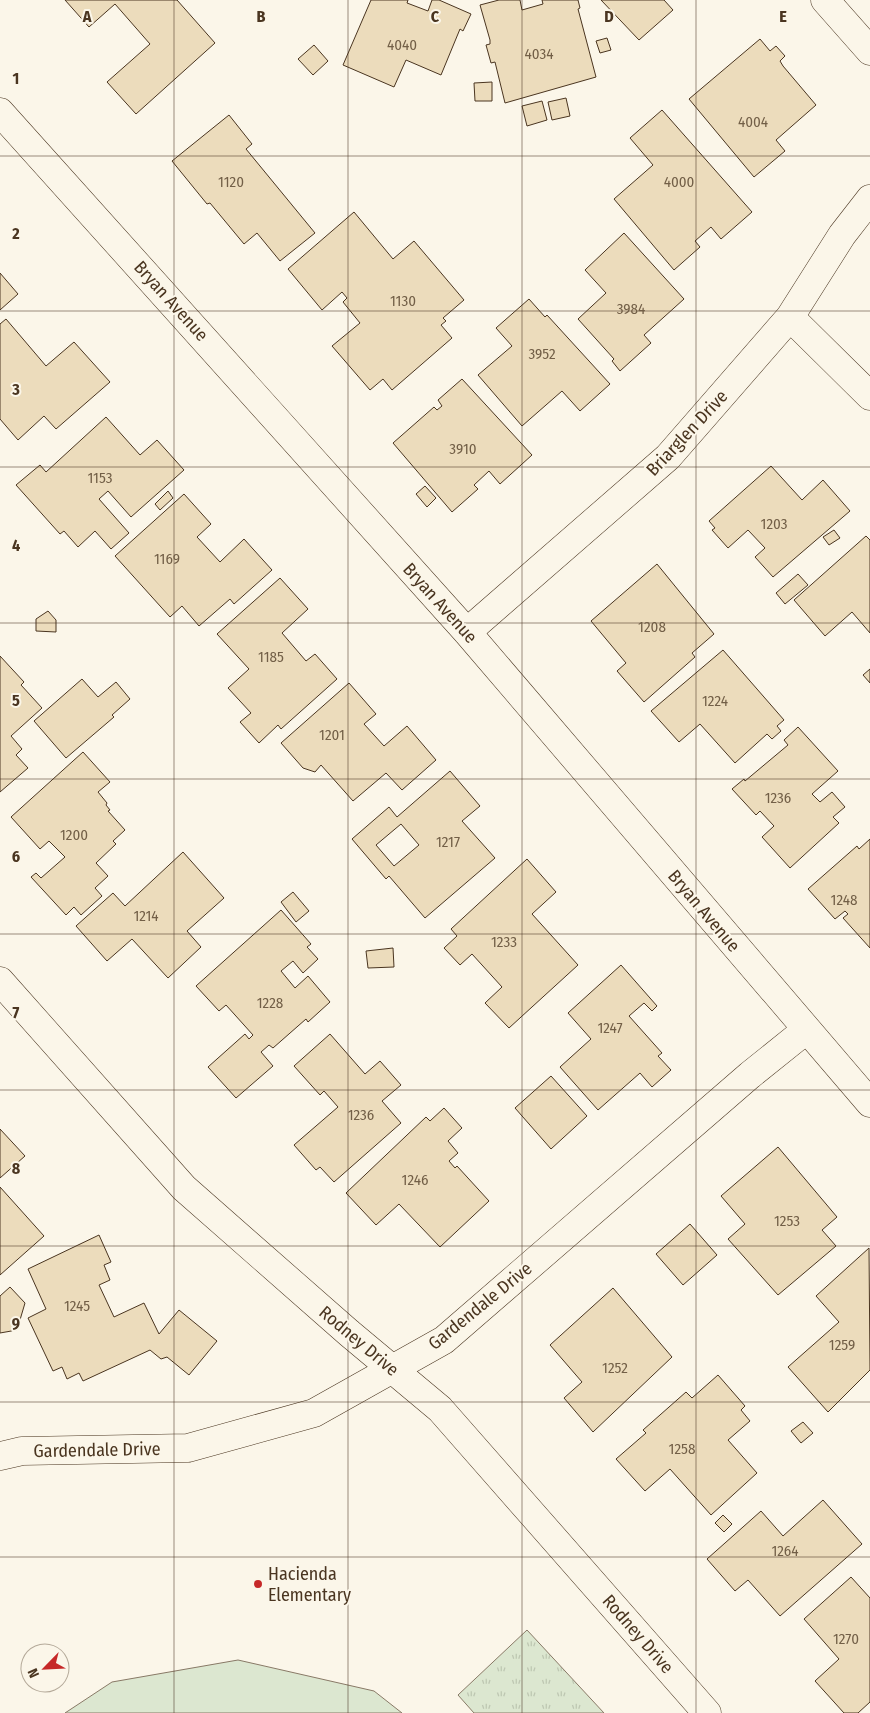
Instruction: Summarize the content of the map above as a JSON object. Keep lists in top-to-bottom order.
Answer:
{
  "streets": {
    "street": [
      "Bryan Avenue",
      "Briarglen Drive",
      "Gardendale Drive",
      "Rodney Drive"
    ]
  },
  "crossings": [
    ["Bryan Avenue", "Briarglen Drive"],
    ["Bryan Avenue", "Gardendale Drive"],
    ["Gardendale Drive", "Rodney Drive"]
  ],
  "places": ["Hacienda Elementary"],
  "house_numbers": [
    "4040",
    "4034",
    "4004",
    "1120",
    "4000",
    "1130",
    "3984",
    "3952",
    "3910",
    "1153",
    "1203",
    "1169",
    "1208",
    "1185",
    "1224",
    "1201",
    "1236",
    "1200",
    "1217",
    "1248",
    "1214",
    "1233",
    "1228",
    "1247",
    "1236",
    "1246",
    "1253",
    "1245",
    "1259",
    "1252",
    "1258",
    "1264",
    "1270"
  ],
  "north": "bottom left",
  "grid": {
    "columns": [
      "A",
      "B",
      "C",
      "D",
      "E"
    ],
    "rows": [
      "1",
      "2",
      "3",
      "4",
      "5",
      "6",
      "7",
      "8",
      "9"
    ]
  }
}
